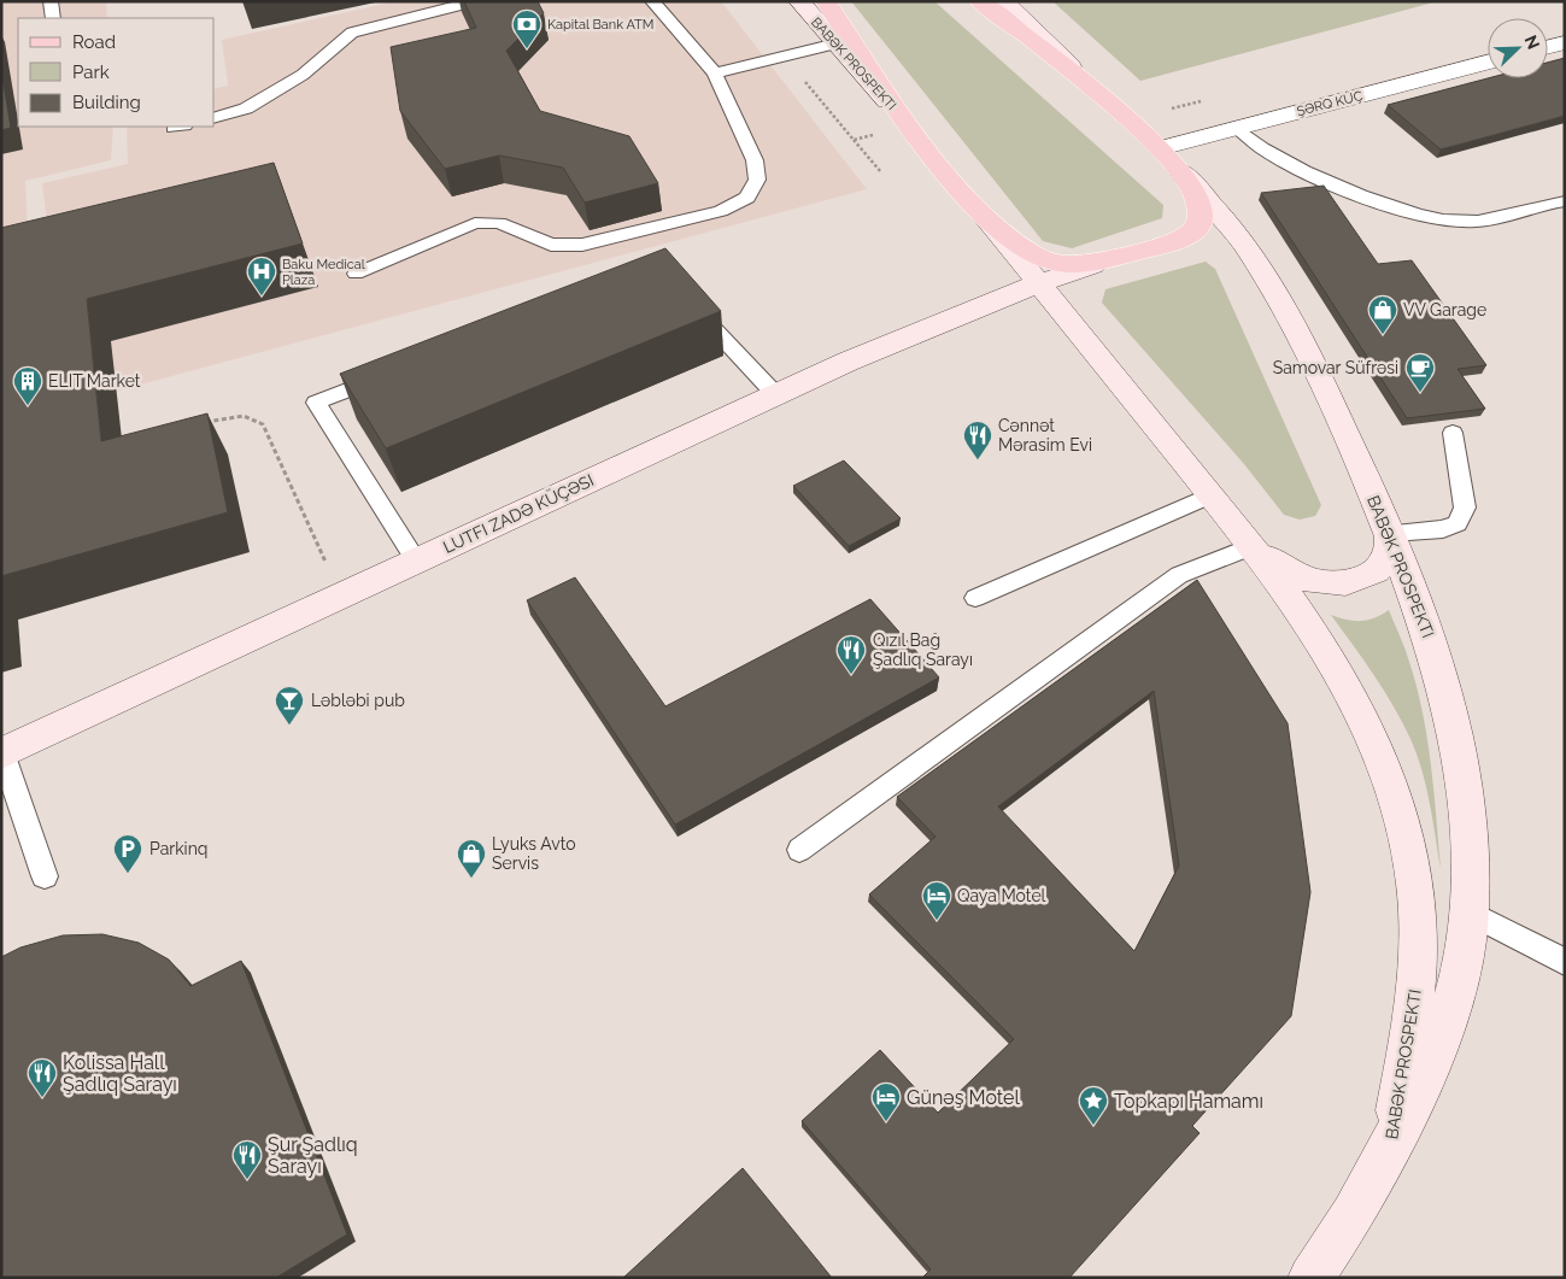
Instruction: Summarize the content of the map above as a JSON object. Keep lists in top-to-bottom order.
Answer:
{
  "streets": {
    "main road": ["BABƏK PROSPEKTI", "LUTFI ZADƏ KÜÇƏSI"],
    "street": ["ŞƏRQ KÜÇ"]
  },
  "crossings": [
    ["BABƏK PROSPEKTI", "ŞƏRQ KÜÇ"],
    ["BABƏK PROSPEKTI", "LUTFI ZADƏ KÜÇƏSI"]
  ],
  "places": {
    "bank": ["Kapital Bank ATM"],
    "hospital": ["Baku Medical Plaza"],
    "shop": ["VV Garage", "Lyuks Avto Servis"],
    "cafe": ["Samovar Süfrəsi"],
    "building": ["ELIT Market"],
    "restaurant": [
      "Cənnət Mərasim Evi",
      "Qızıl Bağ Şadlıq Sarayı",
      "Kolissa Hall Şadlıq Sarayı",
      "Şur Şadlıq Sarayı"
    ],
    "bar": ["Ləbləbi pub"],
    "parking": ["Parkinq"],
    "hotel": ["Qaya Motel", "Günəş Motel"],
    "place": ["Topkapı Hamamı"]
  },
  "legend": ["Road", "Park", "Building"],
  "north": "top right"
}
